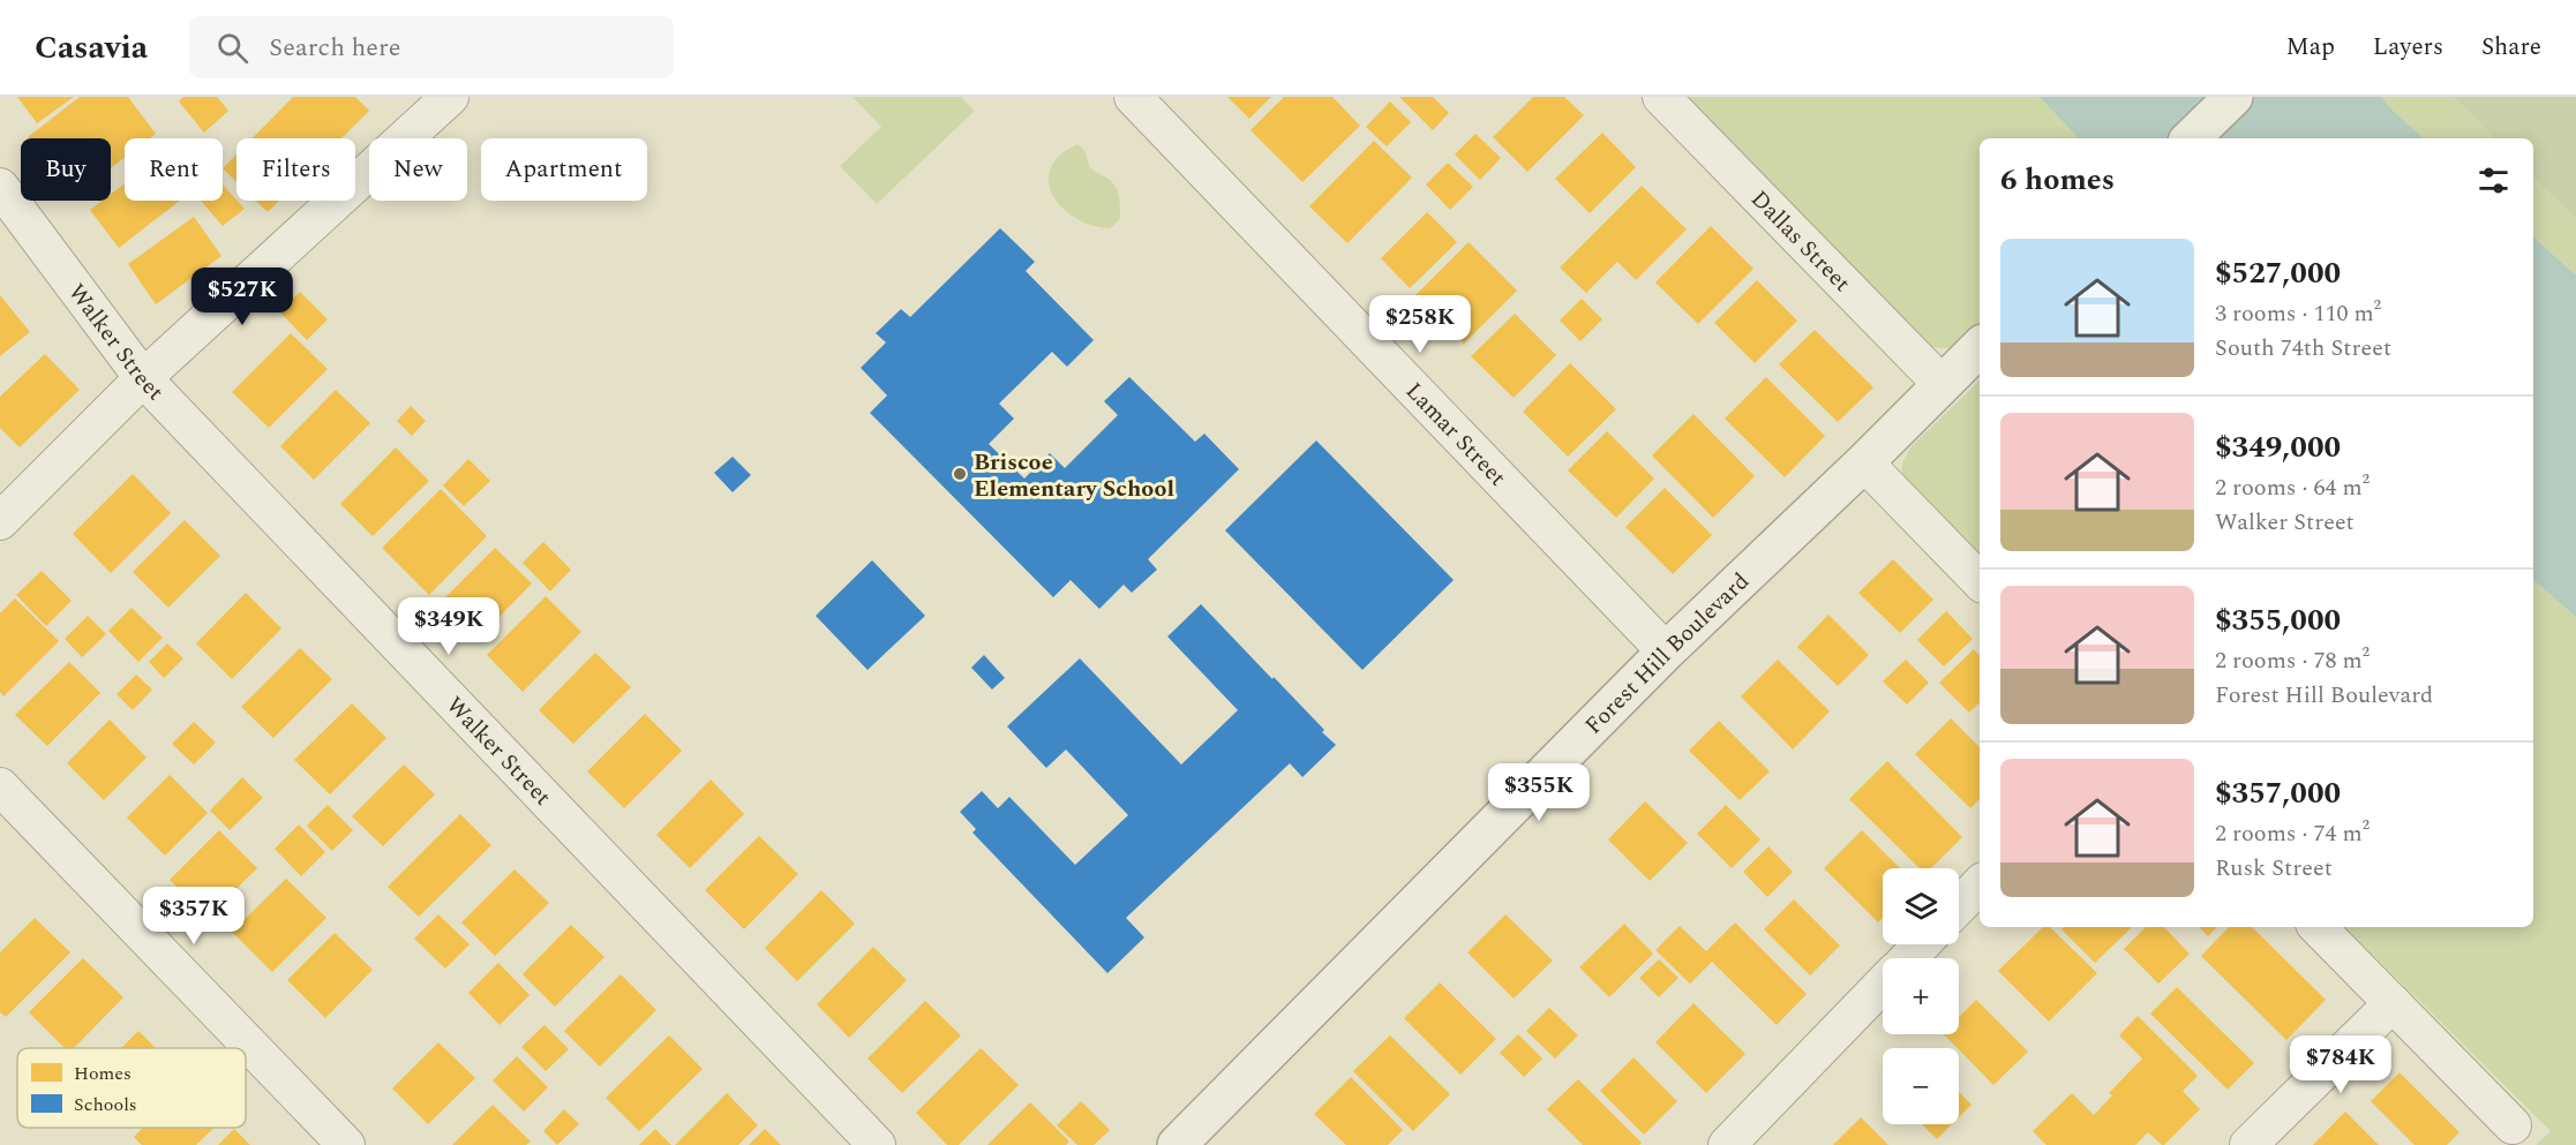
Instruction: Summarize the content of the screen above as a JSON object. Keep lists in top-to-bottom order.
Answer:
{
  "streets": {
    "street": [
      "Dallas Street",
      "Walker Street",
      "Lamar Street",
      "Forest Hill Boulevard"
    ]
  },
  "crossings": [
    ["Dallas Street", "Forest Hill Boulevard"],
    ["Lamar Street", "Forest Hill Boulevard"]
  ],
  "places": ["Briscoe Elementary School"],
  "legend": ["Homes", "Schools"],
  "page": {
    "header": "Casavia",
    "search": "Search here",
    "nav": ["Map", "Layers", "Share"],
    "chip": [
      "Buy",
      "Rent",
      "Filters",
      "New",
      "Apartment"
    ],
    "heading": "6 homes",
    "list": [
      {
        "name": "$527,000",
        "note": "3 rooms · 110 m² · South 74th Street"
      },
      {
        "name": "$349,000",
        "note": "2 rooms · 64 m² · Walker Street"
      },
      {
        "name": "$355,000",
        "note": "2 rooms · 78 m² · Forest Hill Boulevard"
      },
      {
        "name": "$357,000",
        "note": "2 rooms · 74 m² · Rusk Street"
      }
    ],
    "price": [
      "$527K",
      "$258K",
      "$349K",
      "$355K",
      "$357K",
      "$784K"
    ],
    "map_buttons": ["+", "−"]
  }
}
